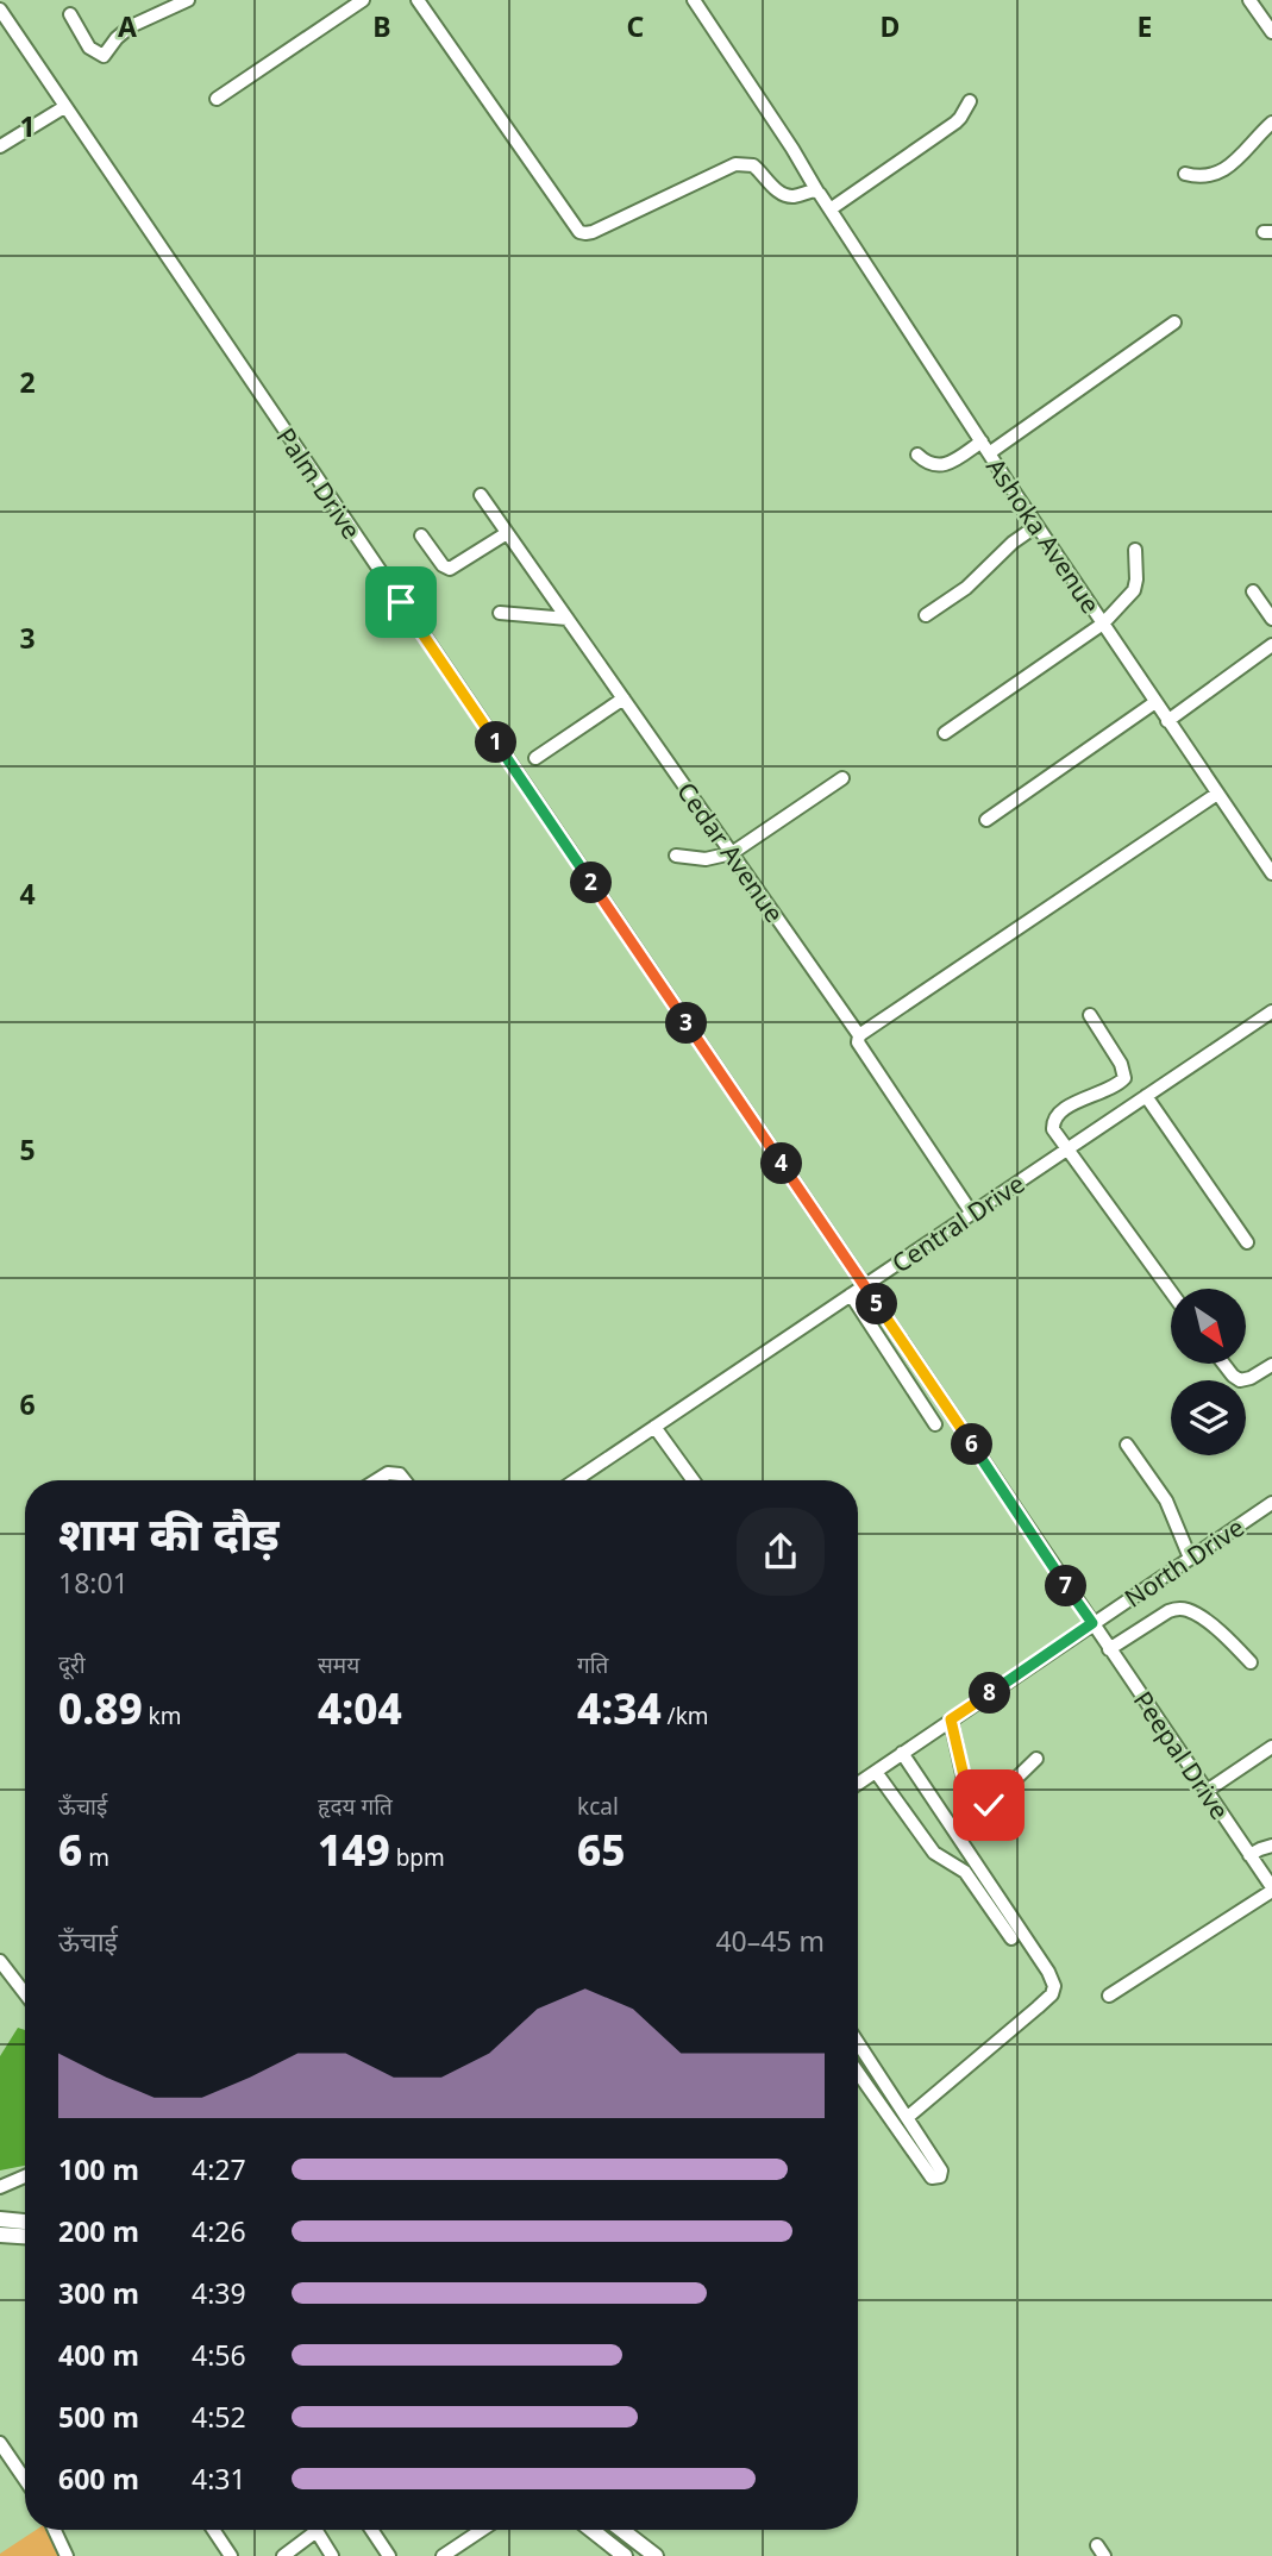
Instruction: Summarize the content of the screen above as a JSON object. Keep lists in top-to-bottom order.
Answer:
{
  "streets": {
    "street": [
      "Palm Drive",
      "Ashoka Avenue",
      "Cedar Avenue",
      "Central Drive",
      "North Drive",
      "Peepal Drive"
    ]
  },
  "crossings": [
    ["Palm Drive", "Central Drive"],
    ["Palm Drive", "North Drive"],
    ["Palm Drive", "Peepal Drive"],
    ["Cedar Avenue", "Central Drive"],
    ["North Drive", "Peepal Drive"]
  ],
  "north": "bottom right",
  "page": {
    "pins": [
      "1",
      "2",
      "3",
      "4",
      "5",
      "6",
      "7",
      "8"
    ],
    "heading": ["शाम की दौड़", "18:01"],
    "stats": [
      ["दूरी", "0.89 km"],
      ["समय", "4:04"],
      ["गति", "4:34 /km"],
      ["ऊँचाई", "6 m"],
      ["हृदय गति", "149 bpm"],
      ["kcal", "65"]
    ],
    "chart": ["ऊँचाई", "40–45 m"],
    "list": [
      {
        "name": "100 m",
        "note": "4:27"
      },
      {
        "name": "200 m",
        "note": "4:26"
      },
      {
        "name": "300 m",
        "note": "4:39"
      },
      {
        "name": "400 m",
        "note": "4:56"
      },
      {
        "name": "500 m",
        "note": "4:52"
      },
      {
        "name": "600 m",
        "note": "4:31"
      }
    ]
  },
  "grid": {
    "columns": [
      "A",
      "B",
      "C",
      "D",
      "E"
    ],
    "rows": [
      "1",
      "2",
      "3",
      "4",
      "5",
      "6"
    ]
  }
}
